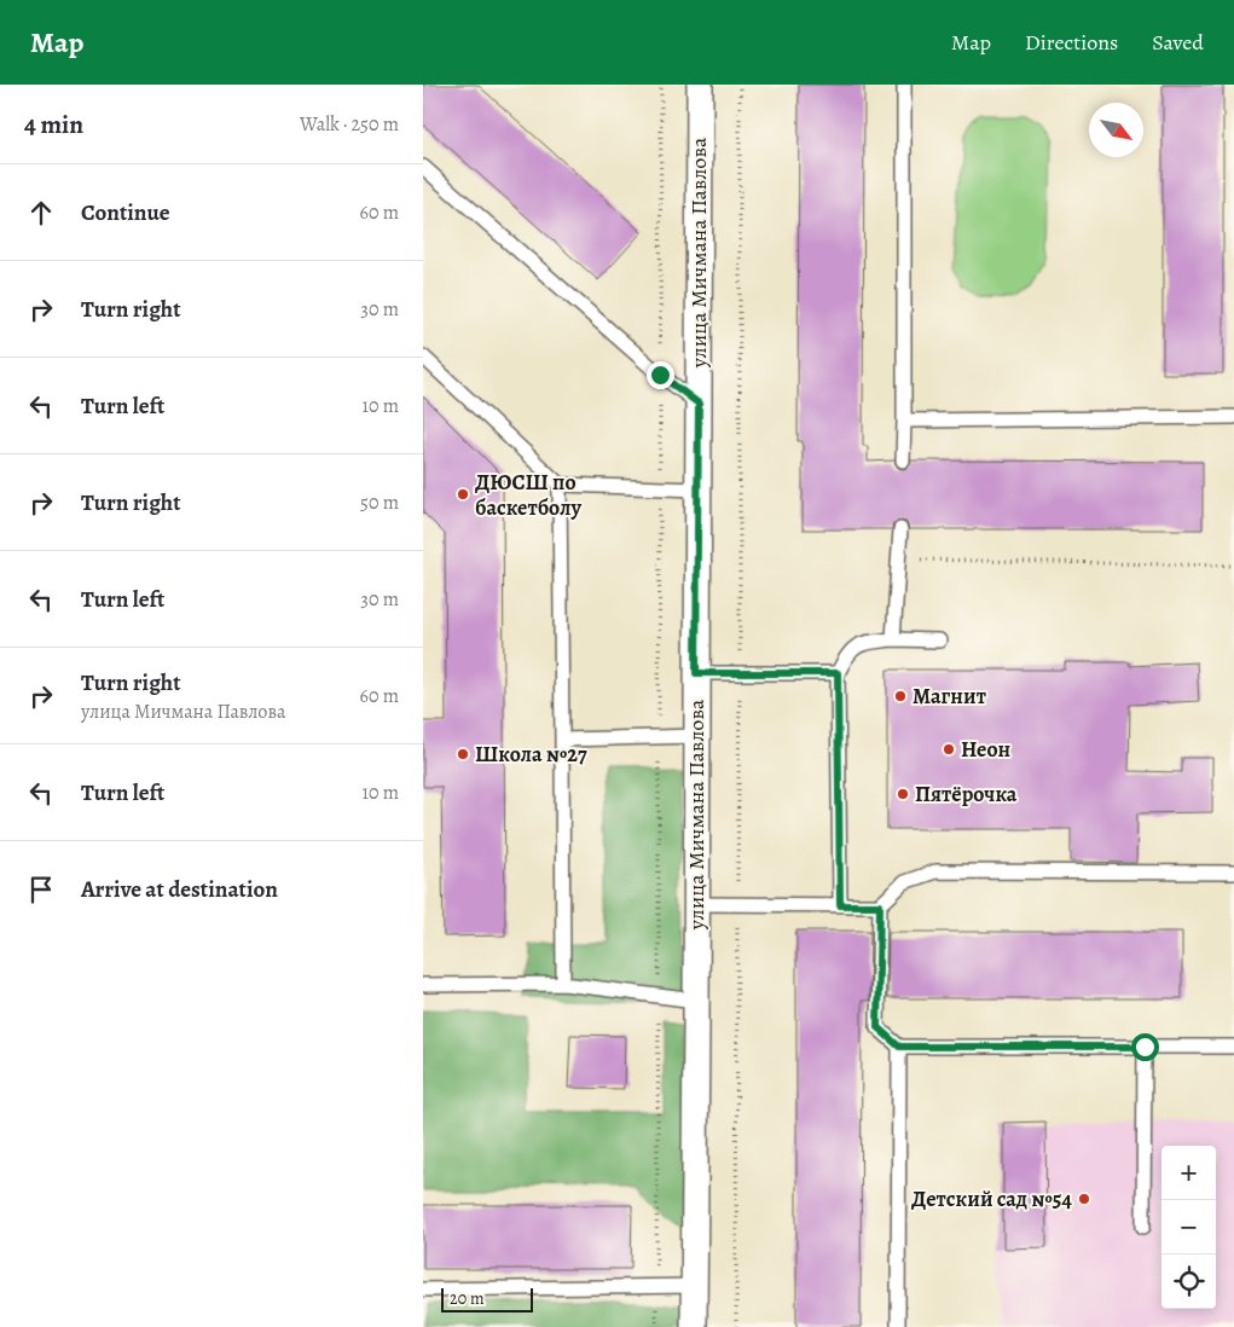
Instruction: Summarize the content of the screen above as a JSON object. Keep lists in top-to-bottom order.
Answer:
{
  "streets": {
    "street": ["улица Мичмана Павлова"]
  },
  "places": [
    "ДЮСШ по баскетболу",
    "Магнит",
    "Неон",
    "Школа №27",
    "Пятёрочка",
    "Детский сад №54"
  ],
  "scale_bar": "20 m",
  "north": "bottom right",
  "page": {
    "header": "Map",
    "nav": ["Map", "Directions", "Saved"],
    "heading": ["4 min", "Walk · 250 m"],
    "list": [
      ["Continue", "60 m"],
      ["Turn right", "30 m"],
      ["Turn left", "10 m"],
      ["Turn right", "50 m"],
      ["Turn left", "30 m"],
      ["Turn right", "улица Мичмана Павлова", "60 m"],
      ["Turn left", "10 m"],
      "Arrive at destination"
    ],
    "map_buttons": ["+", "−"],
    "scale": "20 m"
  }
}
